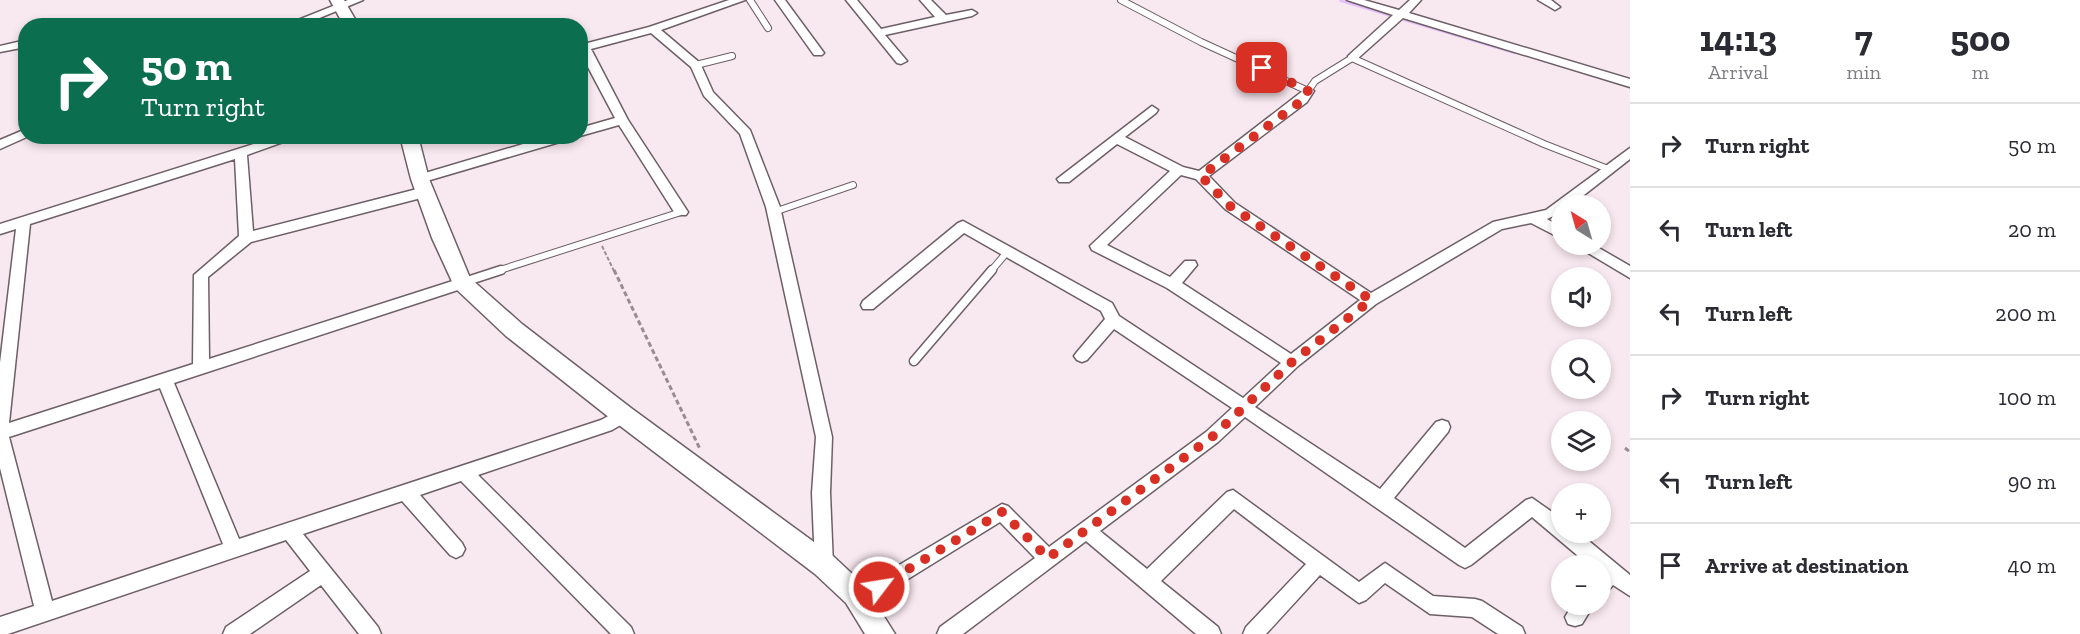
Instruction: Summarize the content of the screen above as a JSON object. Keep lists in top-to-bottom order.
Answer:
{
  "north": "top left",
  "page": {
    "eta": [
      "14:13",
      "Arrival",
      "7",
      "min",
      "500",
      "m"
    ],
    "turn": ["50 m", "Turn right"],
    "list": [
      {
        "name": "Turn right",
        "value": "50 m"
      },
      {
        "name": "Turn left",
        "value": "20 m"
      },
      {
        "name": "Turn left",
        "value": "200 m"
      },
      {
        "name": "Turn right",
        "value": "100 m"
      },
      {
        "name": "Turn left",
        "value": "90 m"
      },
      {
        "name": "Arrive at destination",
        "value": "40 m"
      }
    ],
    "map_buttons": ["+", "−"]
  }
}
